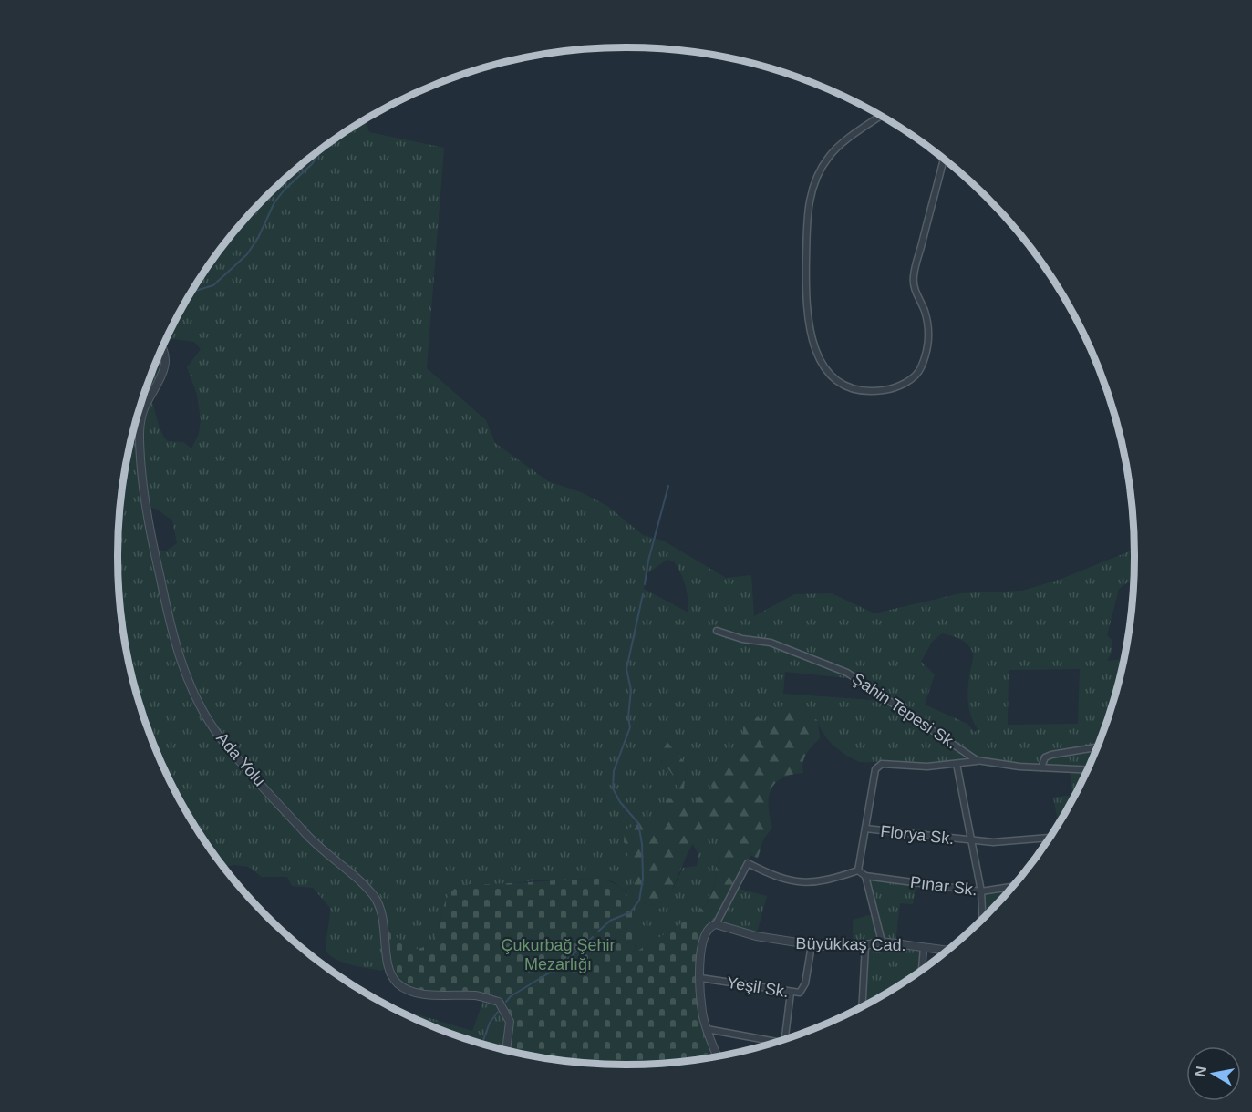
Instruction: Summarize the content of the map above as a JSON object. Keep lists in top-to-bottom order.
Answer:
{
  "streets": {
    "street": [
      "Şahin Tepesi Sk.",
      "Ada Yolu",
      "Florya Sk.",
      "Pınar Sk.",
      "Büyükkaş Cad.",
      "Yeşil Sk."
    ]
  },
  "crossings": [
    ["Büyükkaş Cad.", "Yeşil Sk."]
  ],
  "parks": ["Çukurbağ Şehir Mezarlığı"],
  "north": "left"
}
